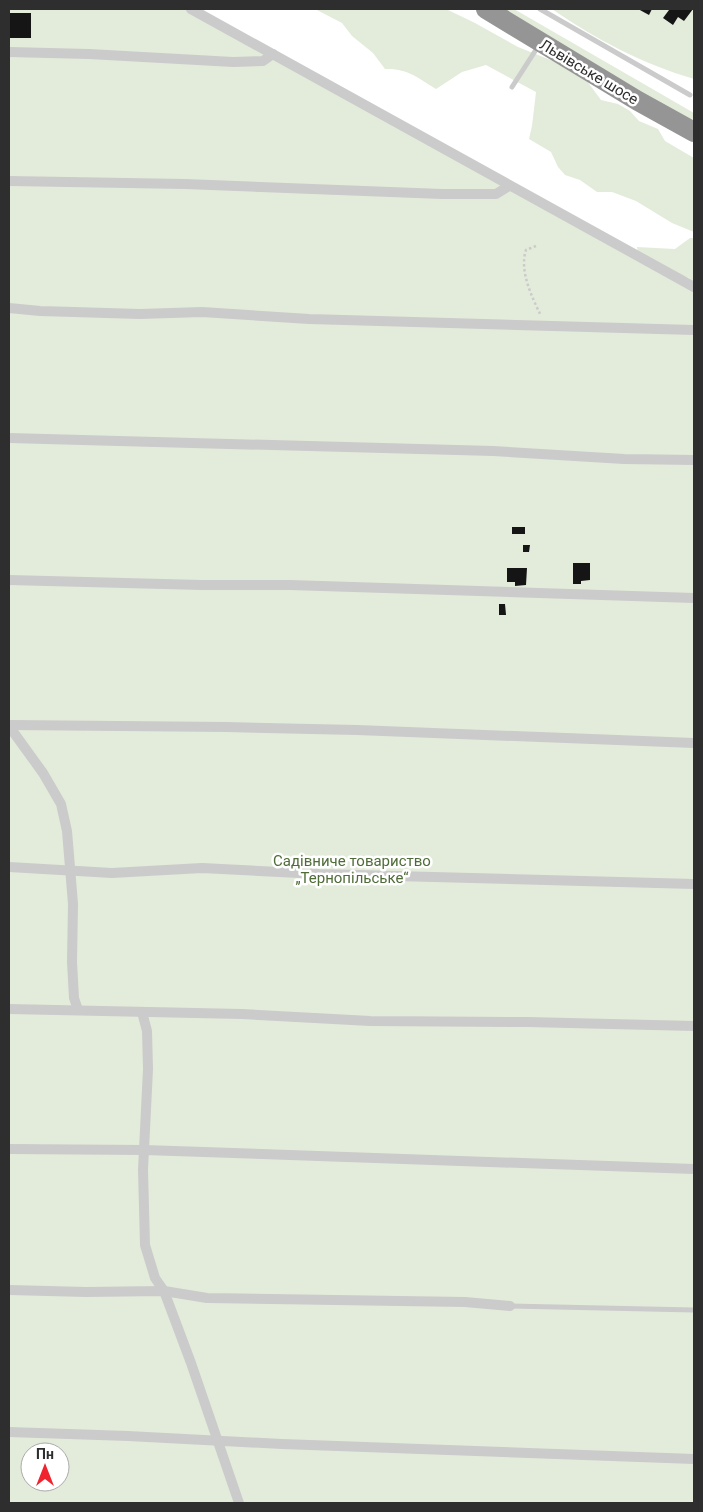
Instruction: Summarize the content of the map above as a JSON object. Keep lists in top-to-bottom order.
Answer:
{
  "streets": {
    "highway": ["Львівське шосе"]
  },
  "parks": ["Садівниче товариство „Тернопільське“"],
  "north": "top"
}
